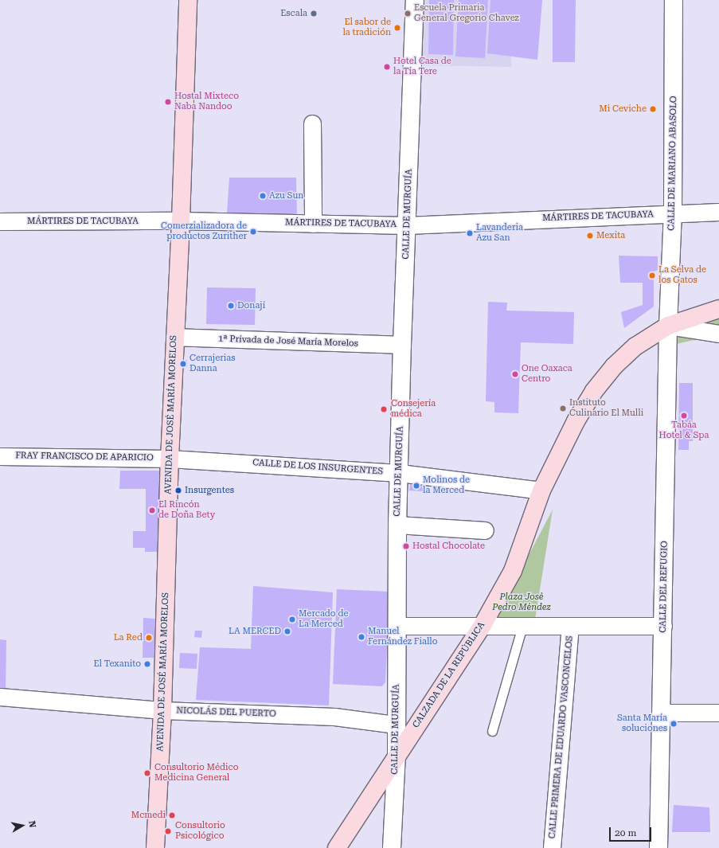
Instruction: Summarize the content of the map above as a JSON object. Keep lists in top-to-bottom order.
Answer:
{
  "streets": {
    "main road": ["AVENIDA DE JOSÉ MARÍA MORELOS", "CALZADA DE LA REPÚBLICA"],
    "street": [
      "CALLE DE MARIANO ABASOLO",
      "CALLE DE MURGUÍA",
      "MÁRTIRES DE TACUBAYA",
      "1ª Prívada de José María Morelos",
      "FRAY FRANCISCO DE APARICIO",
      "CALLE DE LOS INSURGENTES",
      "CALLE DEL REFUGIO",
      "NICOLÁS DEL PUERTO",
      "CALLE PRIMERA DE EDUARDO VASCONCELOS"
    ]
  },
  "crossings": [
    ["CALLE DE MARIANO ABASOLO", "MÁRTIRES DE TACUBAYA"],
    ["CALLE DE MARIANO ABASOLO", "CALLE DEL REFUGIO"],
    ["CALLE DE MARIANO ABASOLO", "CALZADA DE LA REPÚBLICA"],
    ["CALLE DE MURGUÍA", "MÁRTIRES DE TACUBAYA"],
    ["CALLE DE MURGUÍA", "1ª Prívada de José María Morelos"],
    ["CALLE DE MURGUÍA", "CALLE DE LOS INSURGENTES"],
    ["CALLE DE MURGUÍA", "CALZADA DE LA REPÚBLICA"],
    ["CALLE DE MURGUÍA", "NICOLÁS DEL PUERTO"],
    ["MÁRTIRES DE TACUBAYA", "AVENIDA DE JOSÉ MARÍA MORELOS"],
    ["1ª Prívada de José María Morelos", "AVENIDA DE JOSÉ MARÍA MORELOS"],
    ["AVENIDA DE JOSÉ MARÍA MORELOS", "FRAY FRANCISCO DE APARICIO"],
    ["AVENIDA DE JOSÉ MARÍA MORELOS", "CALLE DE LOS INSURGENTES"],
    ["AVENIDA DE JOSÉ MARÍA MORELOS", "NICOLÁS DEL PUERTO"],
    ["FRAY FRANCISCO DE APARICIO", "CALLE DE LOS INSURGENTES"],
    ["CALLE DE LOS INSURGENTES", "CALZADA DE LA REPÚBLICA"],
    ["CALLE DEL REFUGIO", "CALZADA DE LA REPÚBLICA"]
  ],
  "parks": ["Plaza José Pedro Méndez"],
  "places": [
    "Escala",
    "Escuela Primaria General Gregorio Chavez",
    "El sabor de la tradición",
    "Hotel Casa de la Tía Tere",
    "Hostal Mixteco Naba Nandoo",
    "Mi Ceviche",
    "Azu Sun",
    "Comerzializadora de productos Zurither",
    "Lavanderia Azu San",
    "Mexita",
    "La Selva de los Gatos",
    "Donají",
    "Cerrajerias Danna",
    "One Oaxaca Centro",
    "Instituto Culinario El Mulli",
    "Consejería médica",
    "Tabáa Hotel & Spa",
    "Molinos de la Merced",
    "Insurgentes",
    "El Rincón de Doña Bety",
    "Hostal Chocolate",
    "Mercado de La Merced",
    "LA MERCED",
    "Manuel Fernández Fiallo",
    "La Red",
    "El Texanito",
    "Santa María soluciones",
    "Consultorio Médico Medicina General",
    "Mcmedi",
    "Consultorio Psicológico"
  ],
  "scale_bar": "20 m",
  "north": "right"
}
